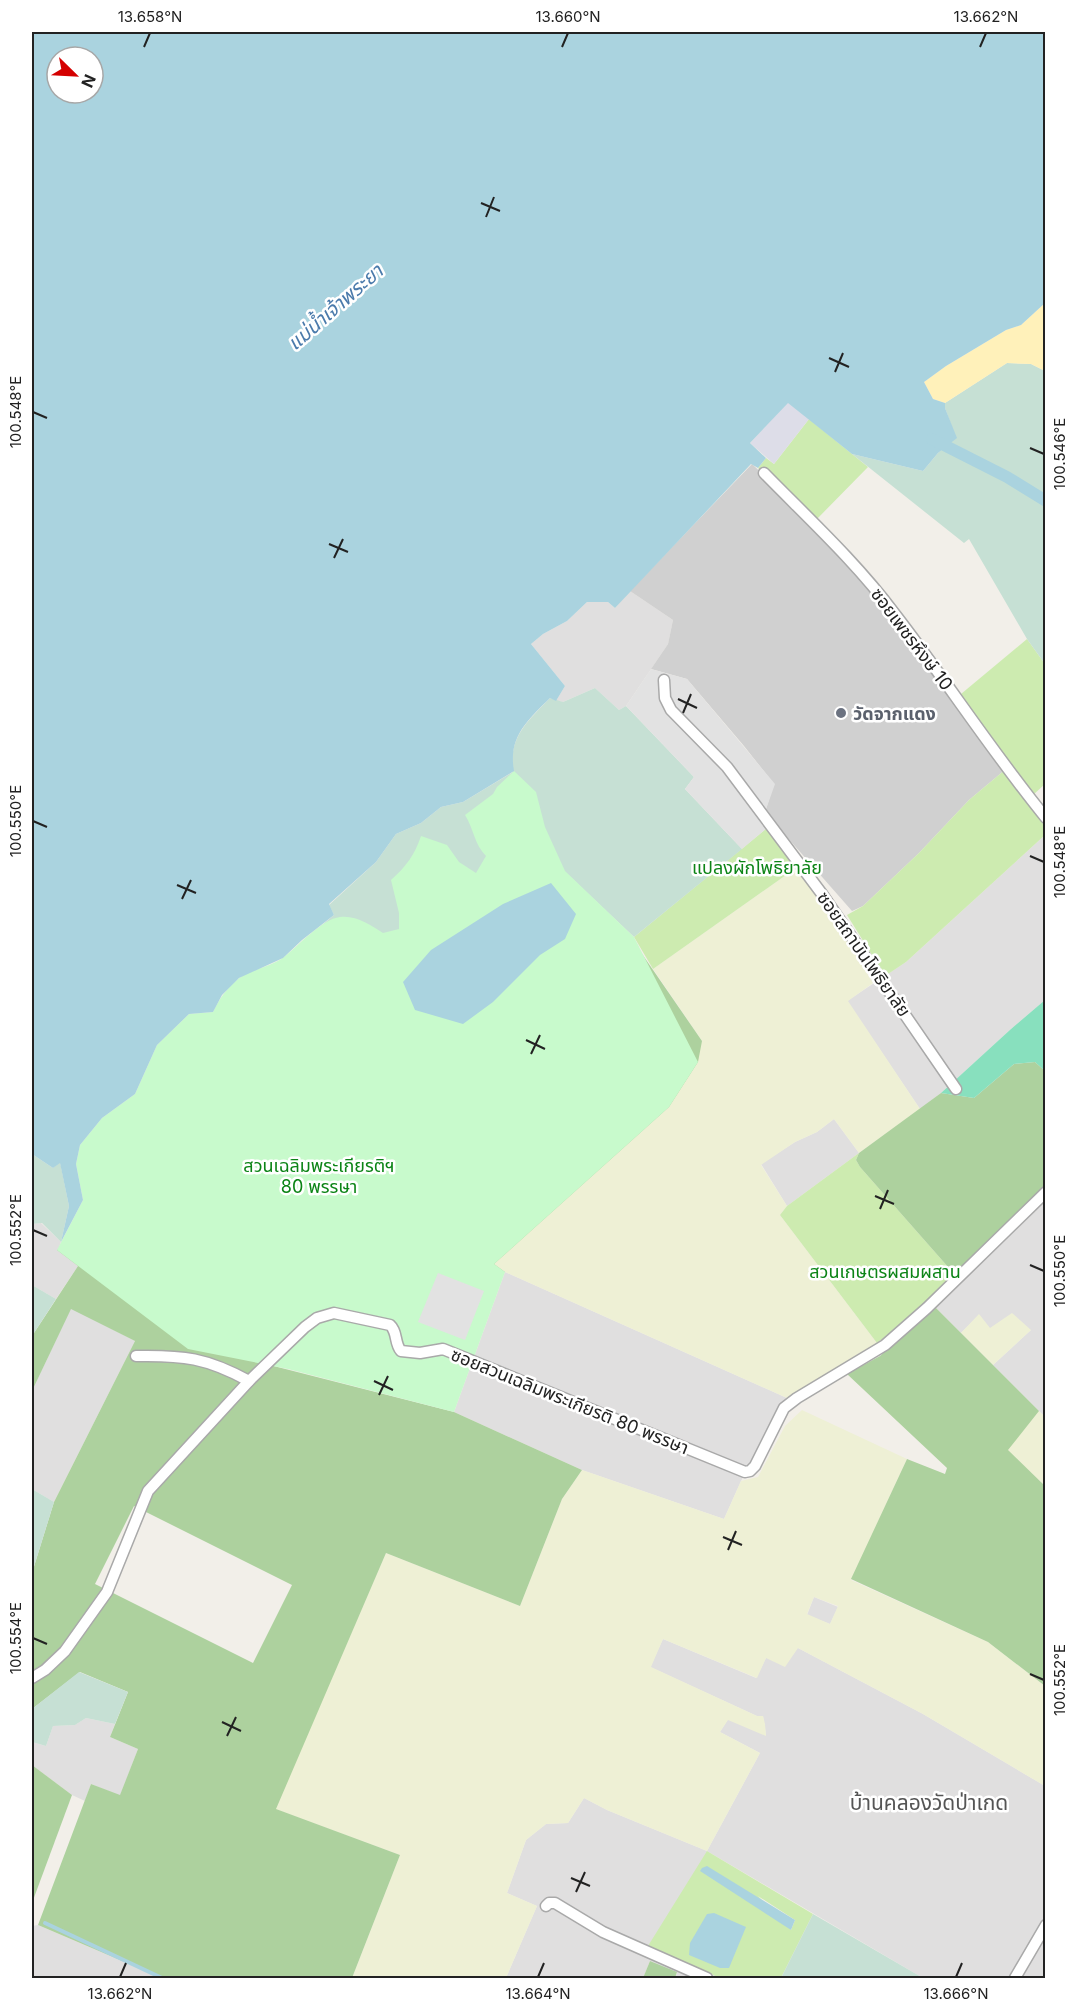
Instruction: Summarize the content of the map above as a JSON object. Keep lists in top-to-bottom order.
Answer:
{
  "streets": {
    "street": ["ซอยเพชรหึงษ์ 10", "ซอยสถาบันโพธิยาลัย", "ซอยสวนเฉลิมพระเกียรติ 80 พรรษา"]
  },
  "districts": ["บ้านคลองวัดป่าเกด"],
  "water": ["แม่น้ำเจ้าพระยา"],
  "parks": ["แปลงผักโพธิยาลัย", "สวนเฉลิมพระเกียรติฯ 80 พรรษา", "สวนเกษตรผสมผสาน"],
  "places": ["วัดจากแดง"],
  "north": "bottom right",
  "coordinates": [
    "13.658°N",
    "13.660°N",
    "13.662°N",
    "100.548°E",
    "100.546°E",
    "100.550°E",
    "100.552°E",
    "100.554°E",
    "13.664°N",
    "13.666°N"
  ]
}
